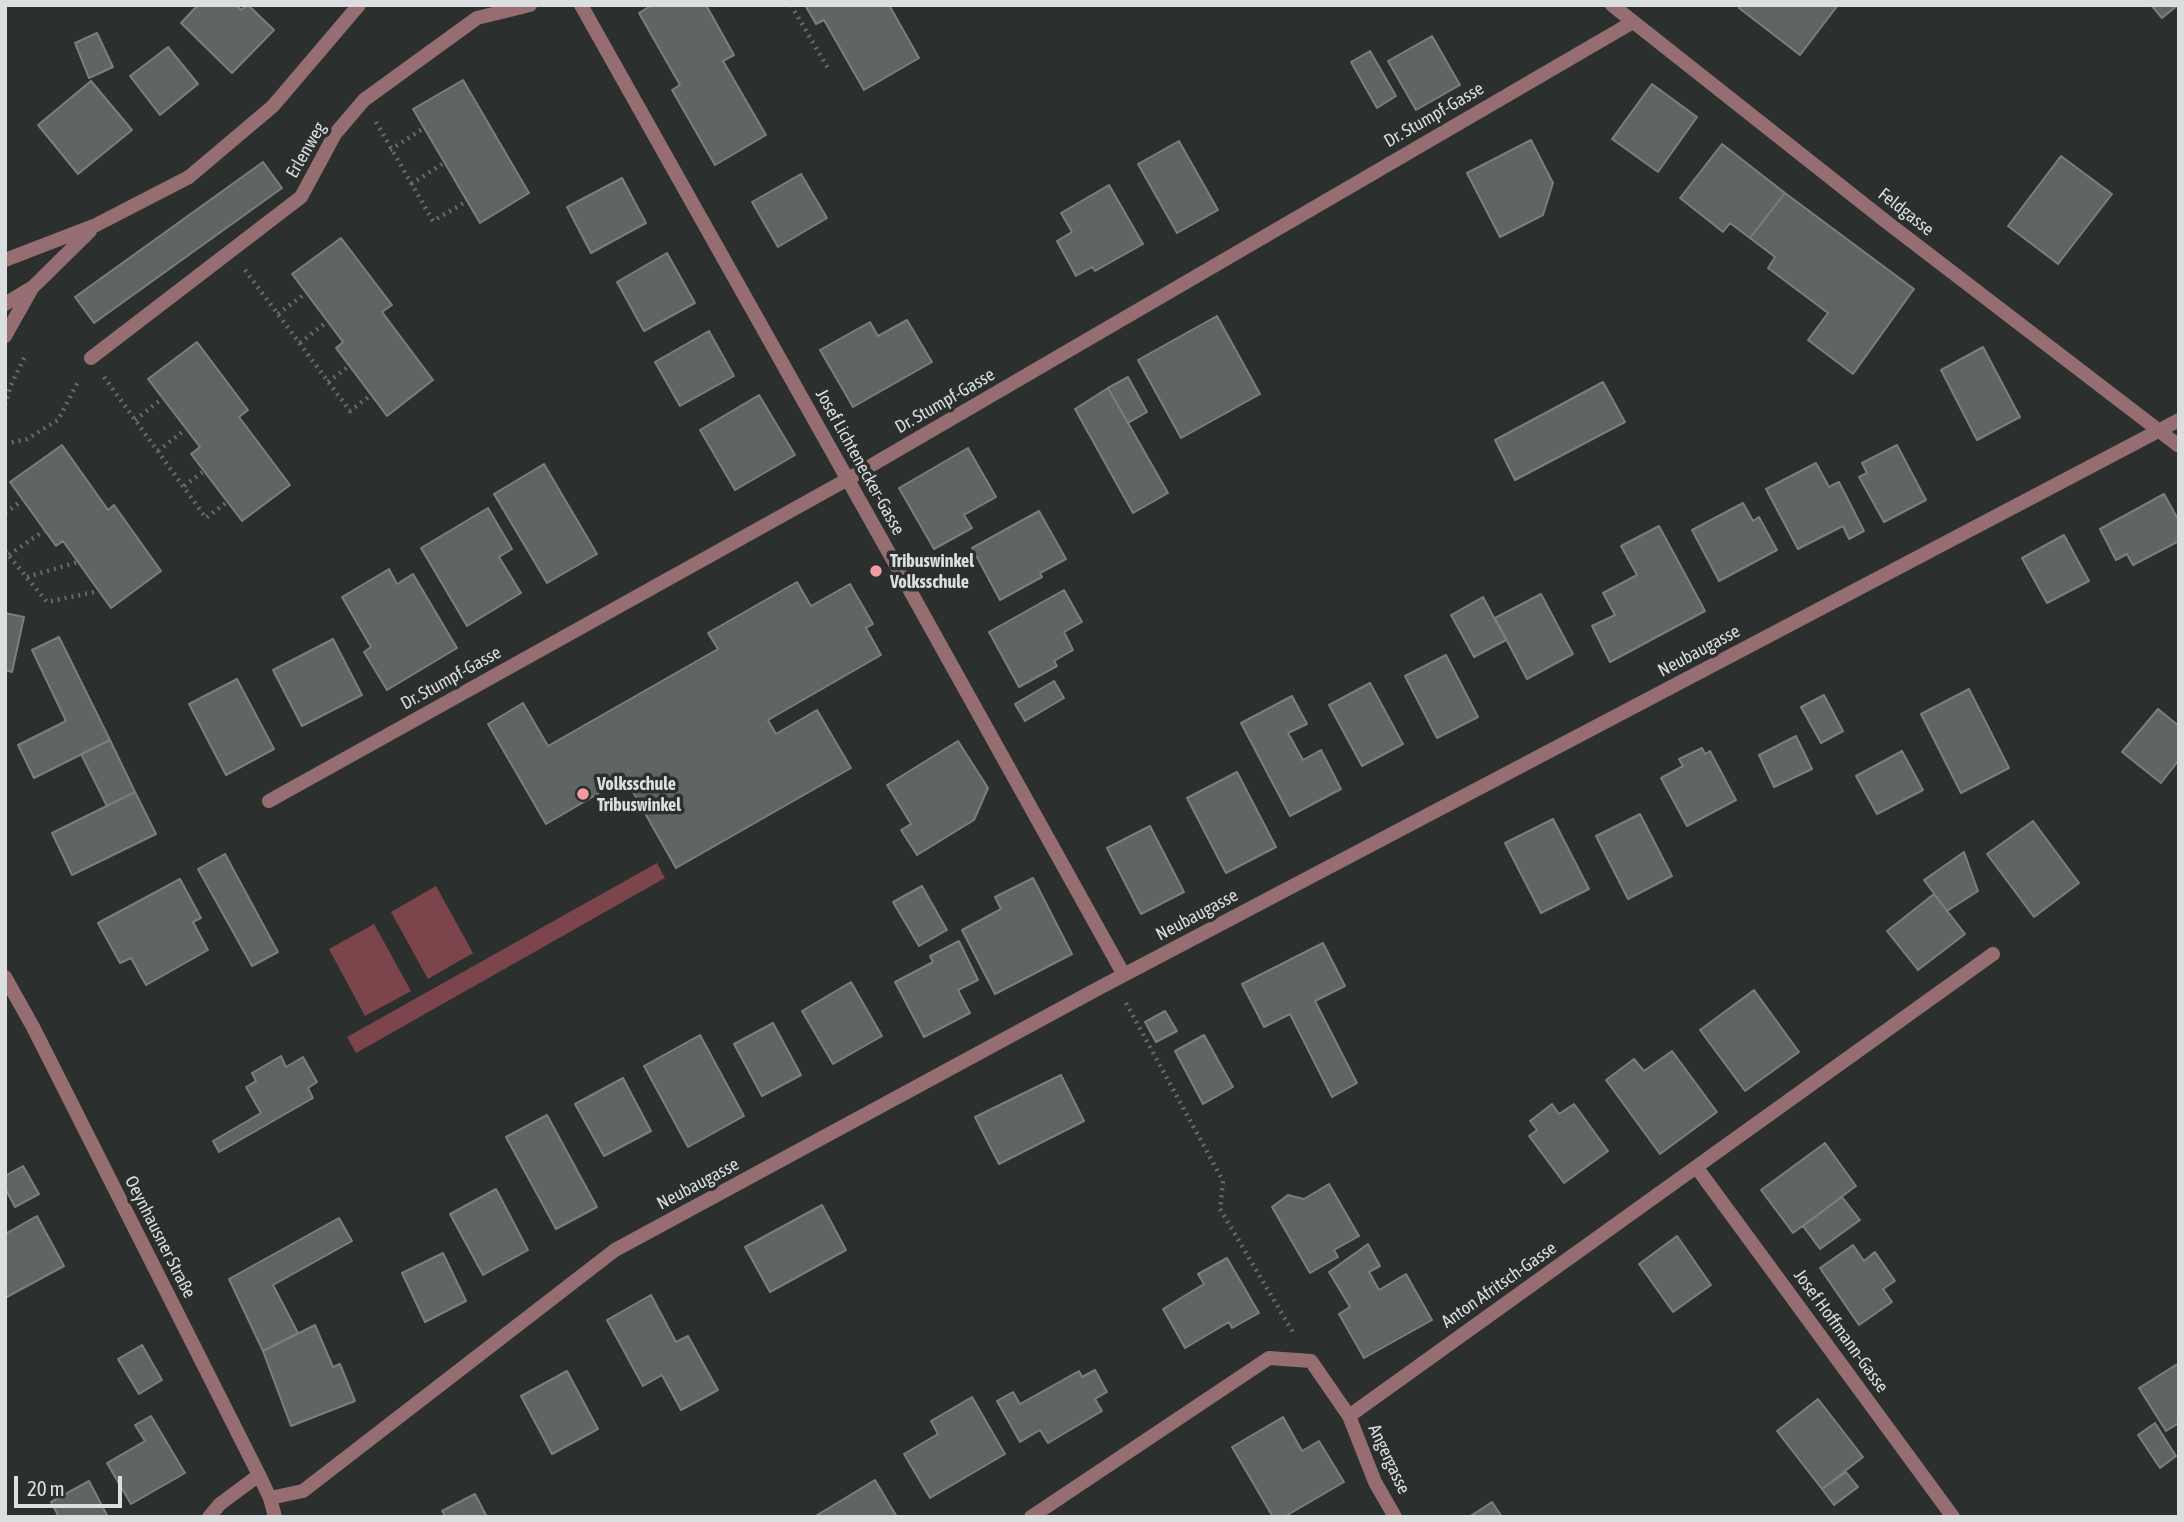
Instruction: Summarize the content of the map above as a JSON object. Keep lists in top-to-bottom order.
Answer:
{
  "streets": {
    "street": [
      "Dr. Stumpf-Gasse",
      "Erlenweg",
      "Feldgasse",
      "Josef Lichtenecker-Gasse",
      "Neubaugasse",
      "Oeynhausner Straße",
      "Anton Afritsch-Gasse",
      "Josef Hoffmann-Gasse",
      "Angergasse"
    ]
  },
  "crossings": [
    ["Dr. Stumpf-Gasse", "Feldgasse"],
    ["Dr. Stumpf-Gasse", "Josef Lichtenecker-Gasse"],
    ["Feldgasse", "Neubaugasse"],
    ["Josef Lichtenecker-Gasse", "Neubaugasse"],
    ["Neubaugasse", "Oeynhausner Straße"],
    ["Anton Afritsch-Gasse", "Josef Hoffmann-Gasse"],
    ["Anton Afritsch-Gasse", "Angergasse"]
  ],
  "places": ["Tribuswinkel Volksschule", "Volksschule Tribuswinkel"],
  "scale_bar": "20 m"
}
